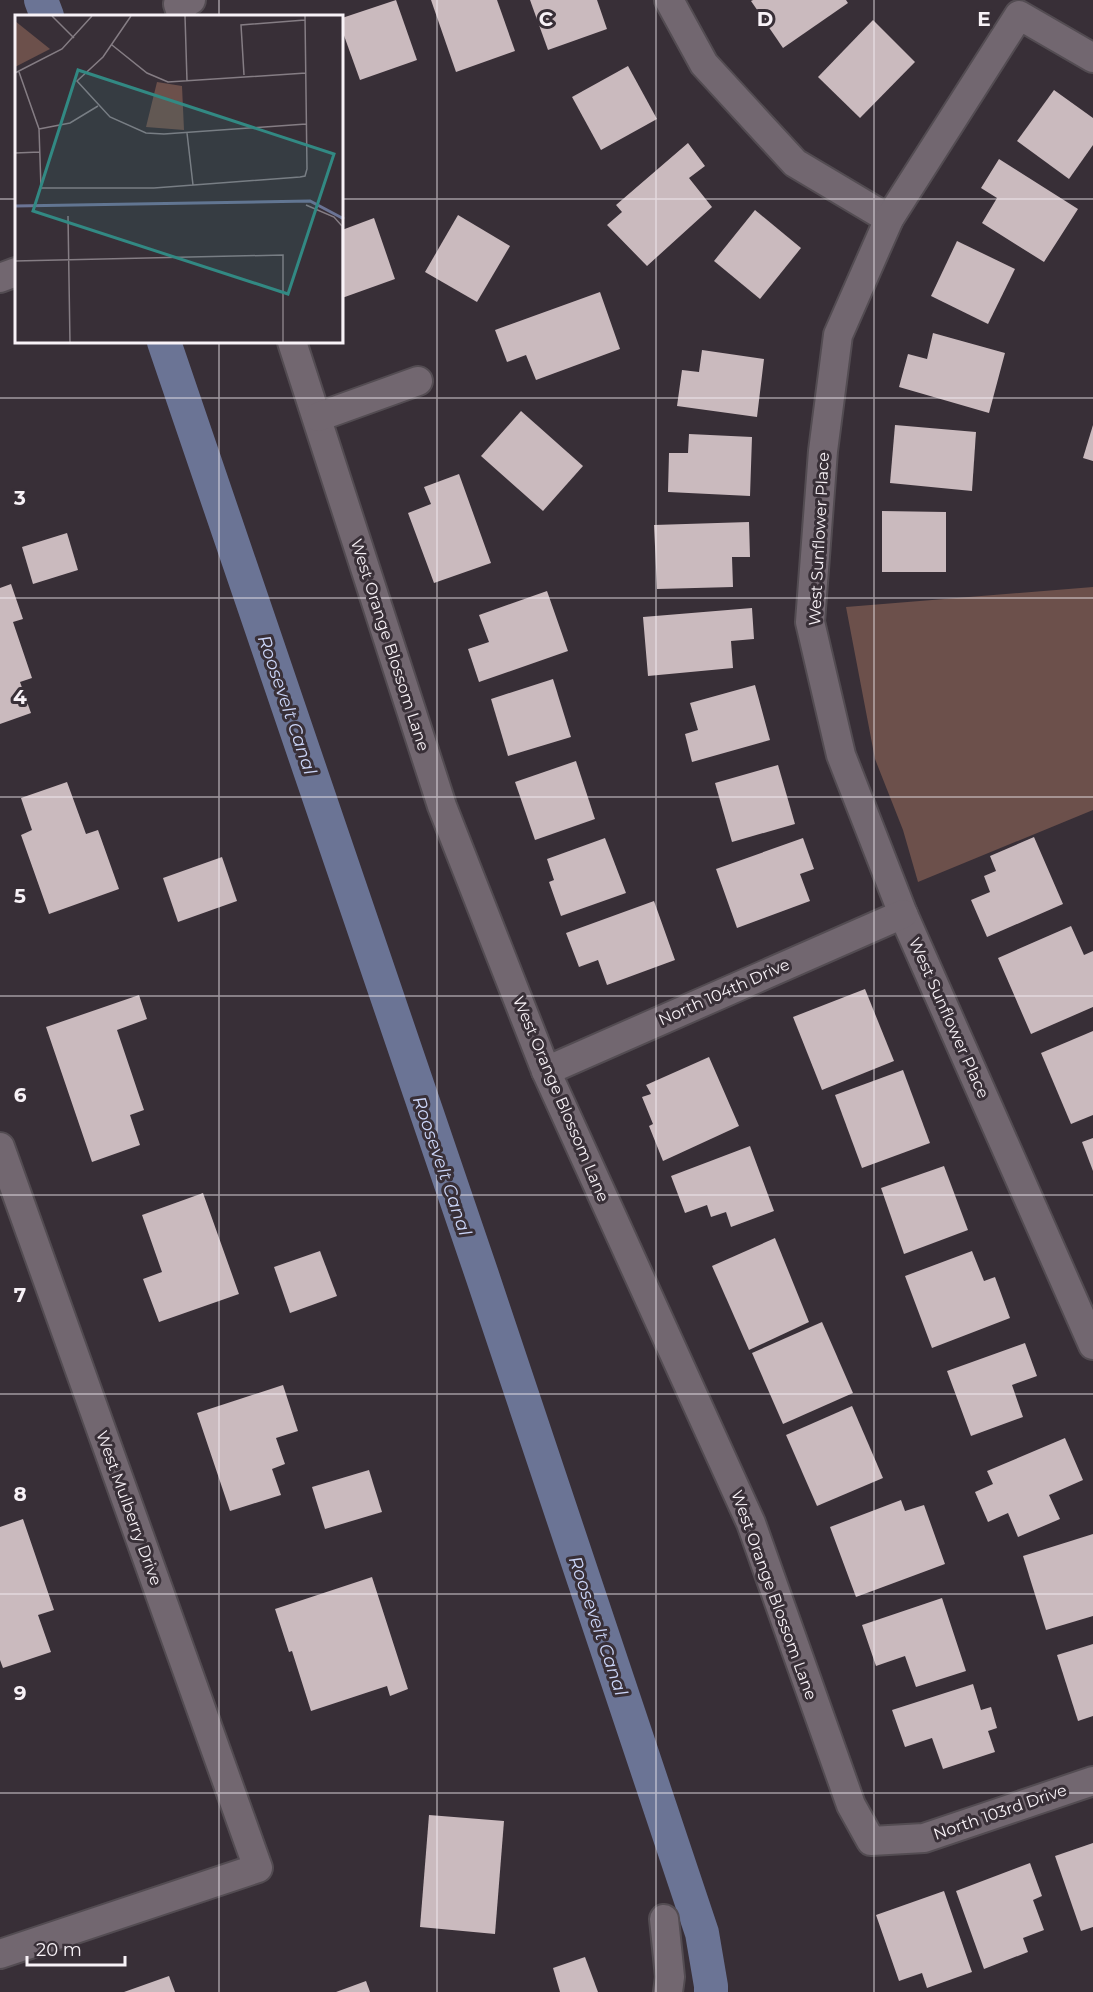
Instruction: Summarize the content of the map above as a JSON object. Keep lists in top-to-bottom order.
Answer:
{
  "streets": {
    "street": [
      "West Sunflower Place",
      "West Orange Blossom Lane",
      "North 104th Drive",
      "West Mulberry Drive",
      "North 103rd Drive"
    ]
  },
  "crossings": [
    ["West Sunflower Place", "North 104th Drive"],
    ["West Orange Blossom Lane", "North 104th Drive"],
    ["West Orange Blossom Lane", "North 103rd Drive"]
  ],
  "water": ["Roosevelt Canal"],
  "scale_bar": "20 m",
  "grid": {
    "columns": ["C", "D", "E"],
    "rows": [
      "3",
      "4",
      "5",
      "6",
      "7",
      "8",
      "9"
    ]
  }
}
